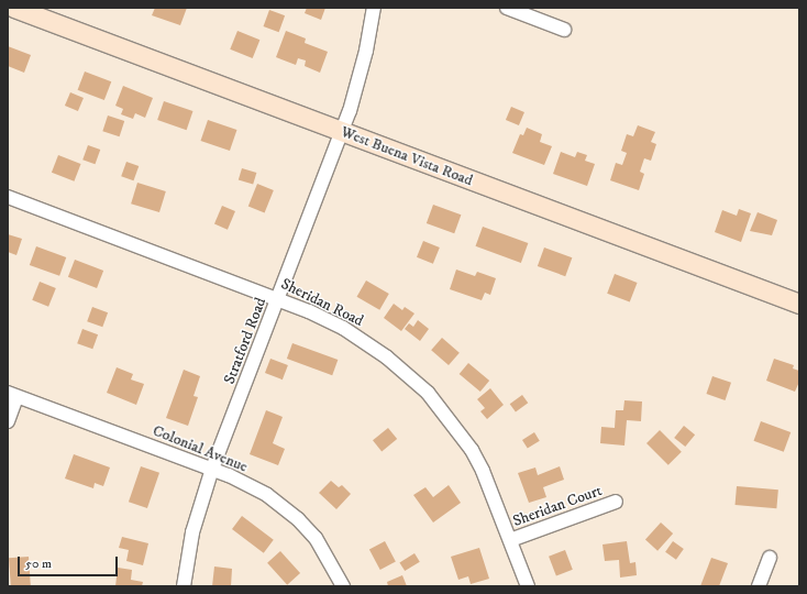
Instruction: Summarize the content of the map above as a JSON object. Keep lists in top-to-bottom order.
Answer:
{
  "streets": {
    "street": [
      "West Buena Vista Road",
      "Sheridan Road",
      "Stratford Road",
      "Colonial Avenue",
      "Sheridan Court"
    ]
  },
  "crossings": [
    ["West Buena Vista Road", "Stratford Road"],
    ["Sheridan Road", "Stratford Road"],
    ["Sheridan Road", "Sheridan Court"],
    ["Stratford Road", "Colonial Avenue"]
  ],
  "scale_bar": "50 m"
}
